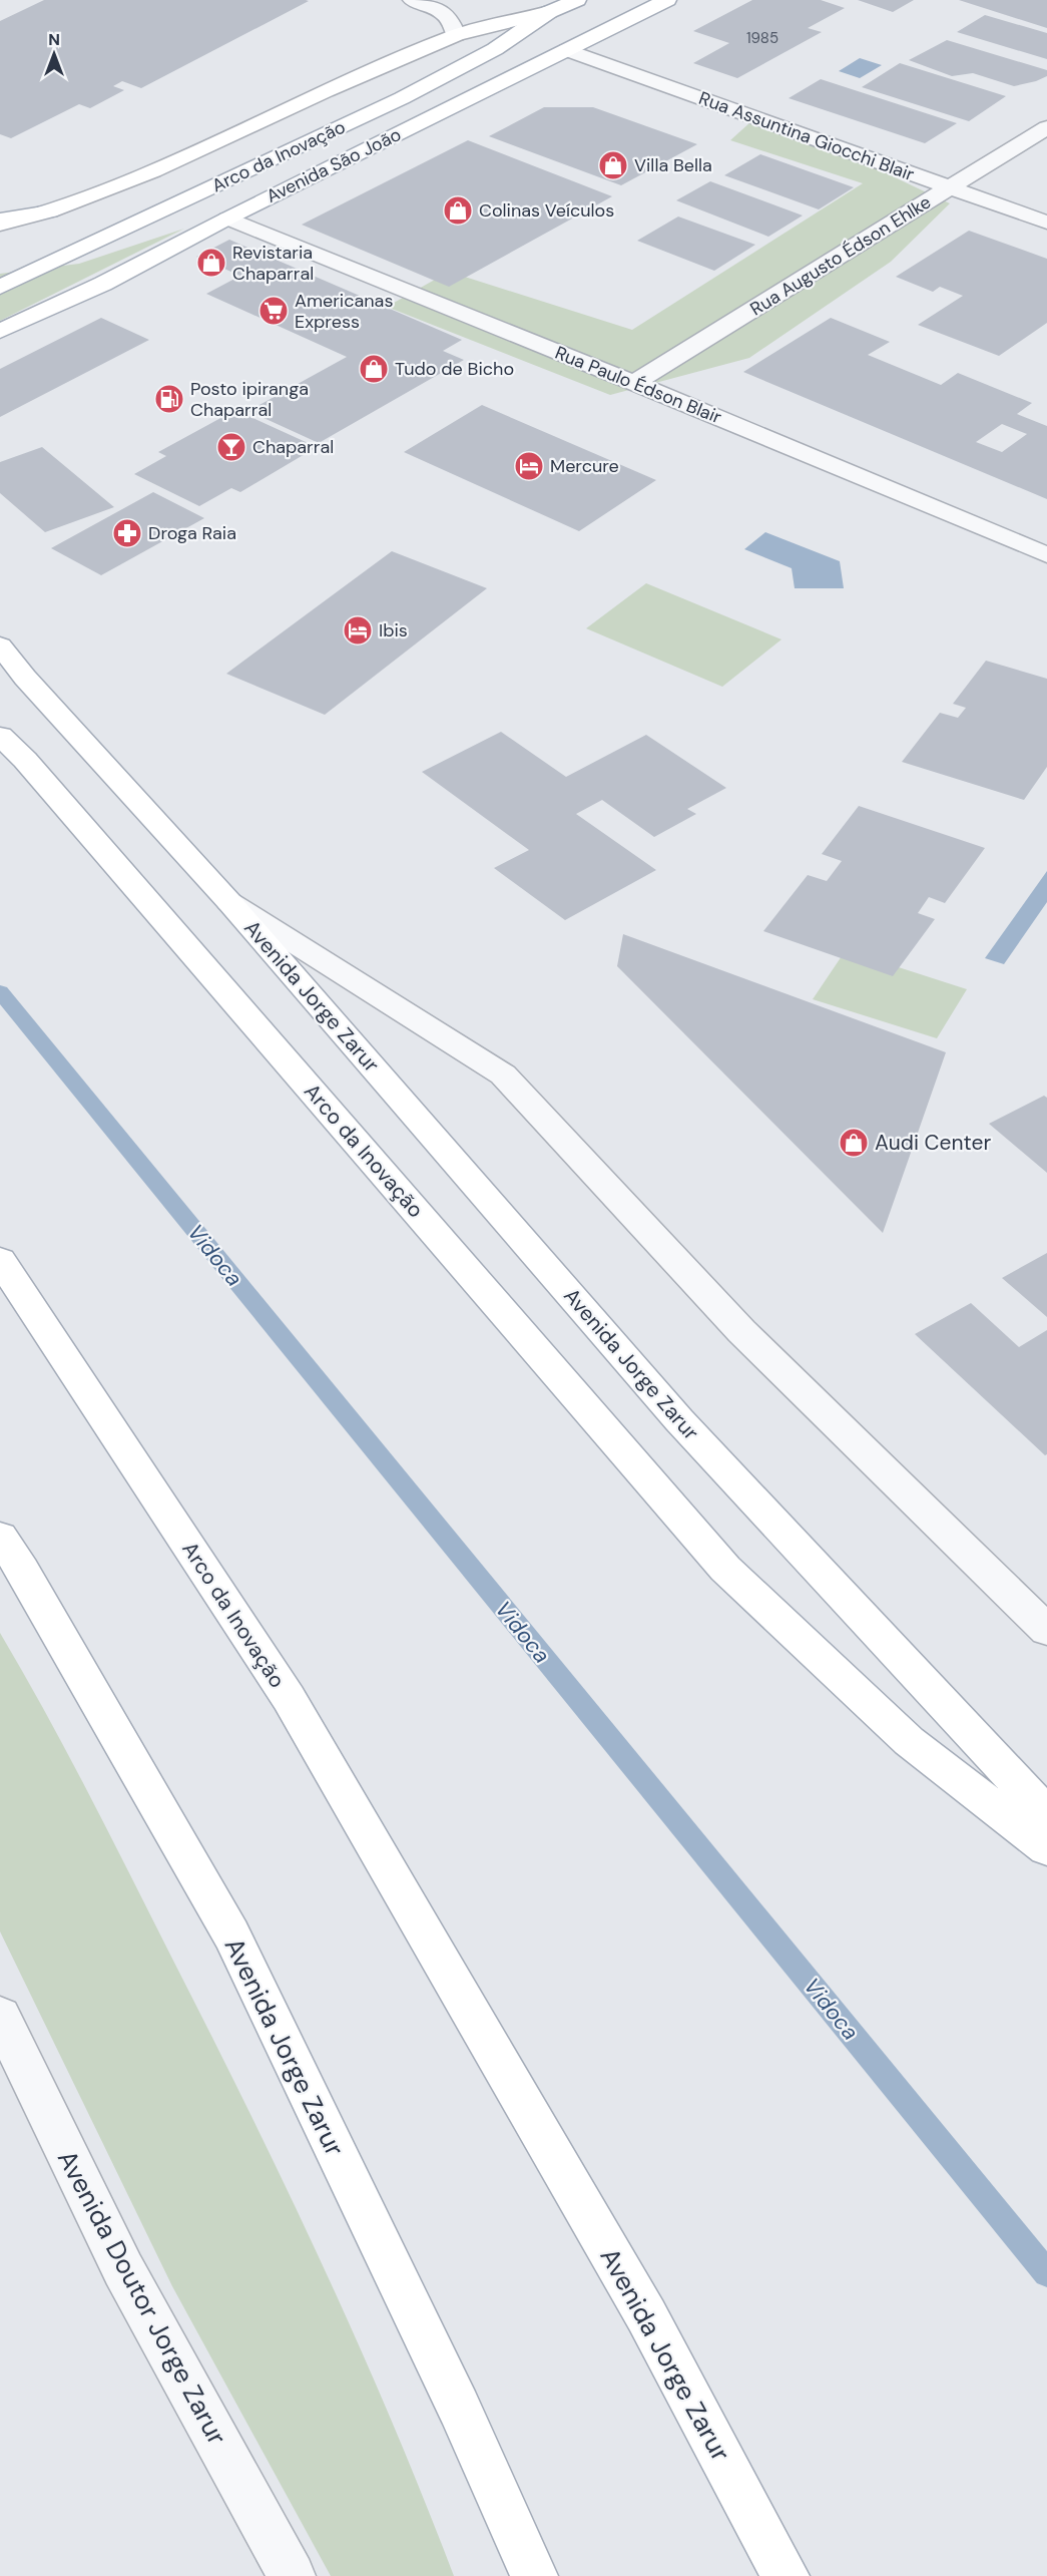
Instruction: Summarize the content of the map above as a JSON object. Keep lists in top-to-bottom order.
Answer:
{
  "streets": {
    "main road": ["Arco da Inovação", "Avenida São João", "Avenida Jorge Zarur"],
    "street": [
      "Rua Assuntina Giocchi Blair",
      "Rua Augusto Édson Ehlke",
      "Rua Paulo Édson Blair",
      "Avenida Doutor Jorge Zarur"
    ]
  },
  "crossings": [
    ["Rua Assuntina Giocchi Blair", "Avenida São João"],
    ["Rua Assuntina Giocchi Blair", "Rua Augusto Édson Ehlke"],
    ["Arco da Inovação", "Avenida Jorge Zarur"],
    ["Avenida São João", "Rua Paulo Édson Blair"],
    ["Rua Augusto Édson Ehlke", "Rua Paulo Édson Blair"]
  ],
  "water": ["Vidoca"],
  "places": {
    "shop": [
      "Villa Bella",
      "Colinas Veículos",
      "Revistaria Chaparral",
      "Tudo de Bicho",
      "Audi Center"
    ],
    "supermarket": ["Americanas Express"],
    "fuel station": ["Posto ipiranga Chaparral"],
    "bar": ["Chaparral"],
    "hotel": ["Mercure", "Ibis"],
    "pharmacy": ["Droga Raia"]
  },
  "house_numbers": ["1985"],
  "north": "top"
}
